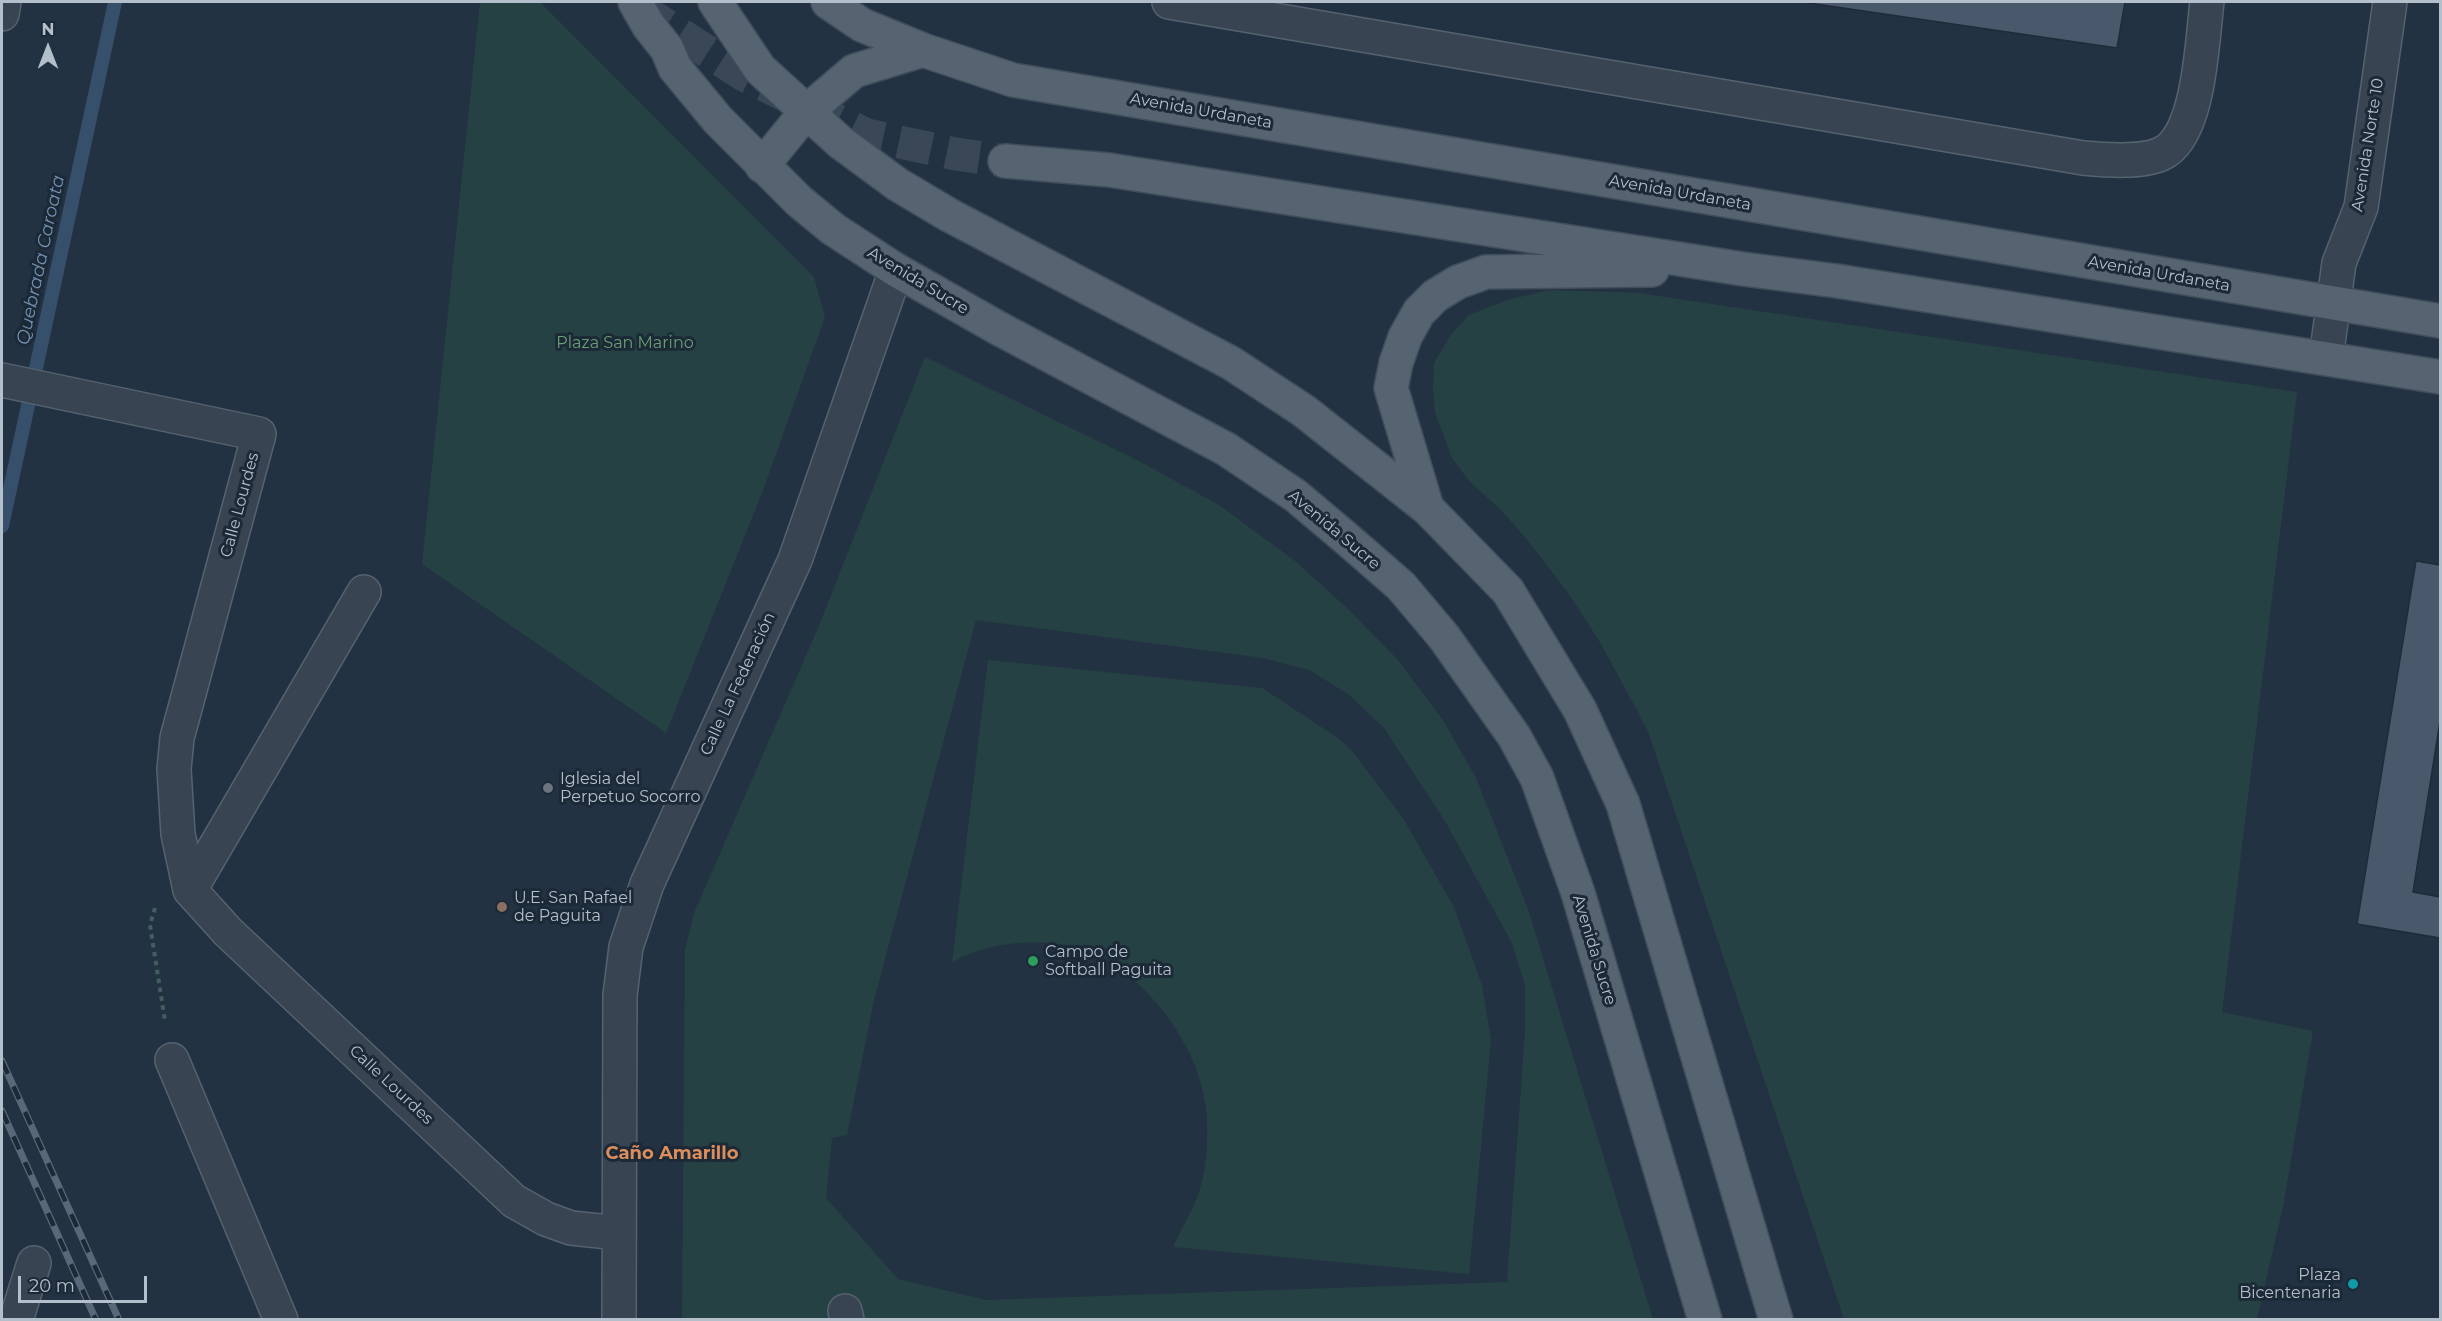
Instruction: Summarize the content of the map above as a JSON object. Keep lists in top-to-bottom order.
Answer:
{
  "streets": {
    "main road": ["Avenida Urdaneta", "Avenida Sucre"],
    "street": ["Avenida Norte 10", "Calle Lourdes", "Calle La Federación"]
  },
  "crossings": [
    ["Avenida Urdaneta", "Avenida Norte 10"],
    ["Avenida Sucre", "Calle La Federación"],
    ["Calle Lourdes", "Calle La Federación"]
  ],
  "districts": ["Caño Amarillo"],
  "water": ["Quebrada Caroata"],
  "parks": ["Plaza San Marino"],
  "places": [
    "Iglesia del Perpetuo Socorro",
    "U.E. San Rafael de Paguita",
    "Campo de Softball Paguita",
    "Plaza Bicentenaria"
  ],
  "scale_bar": "20 m",
  "north": "top"
}
